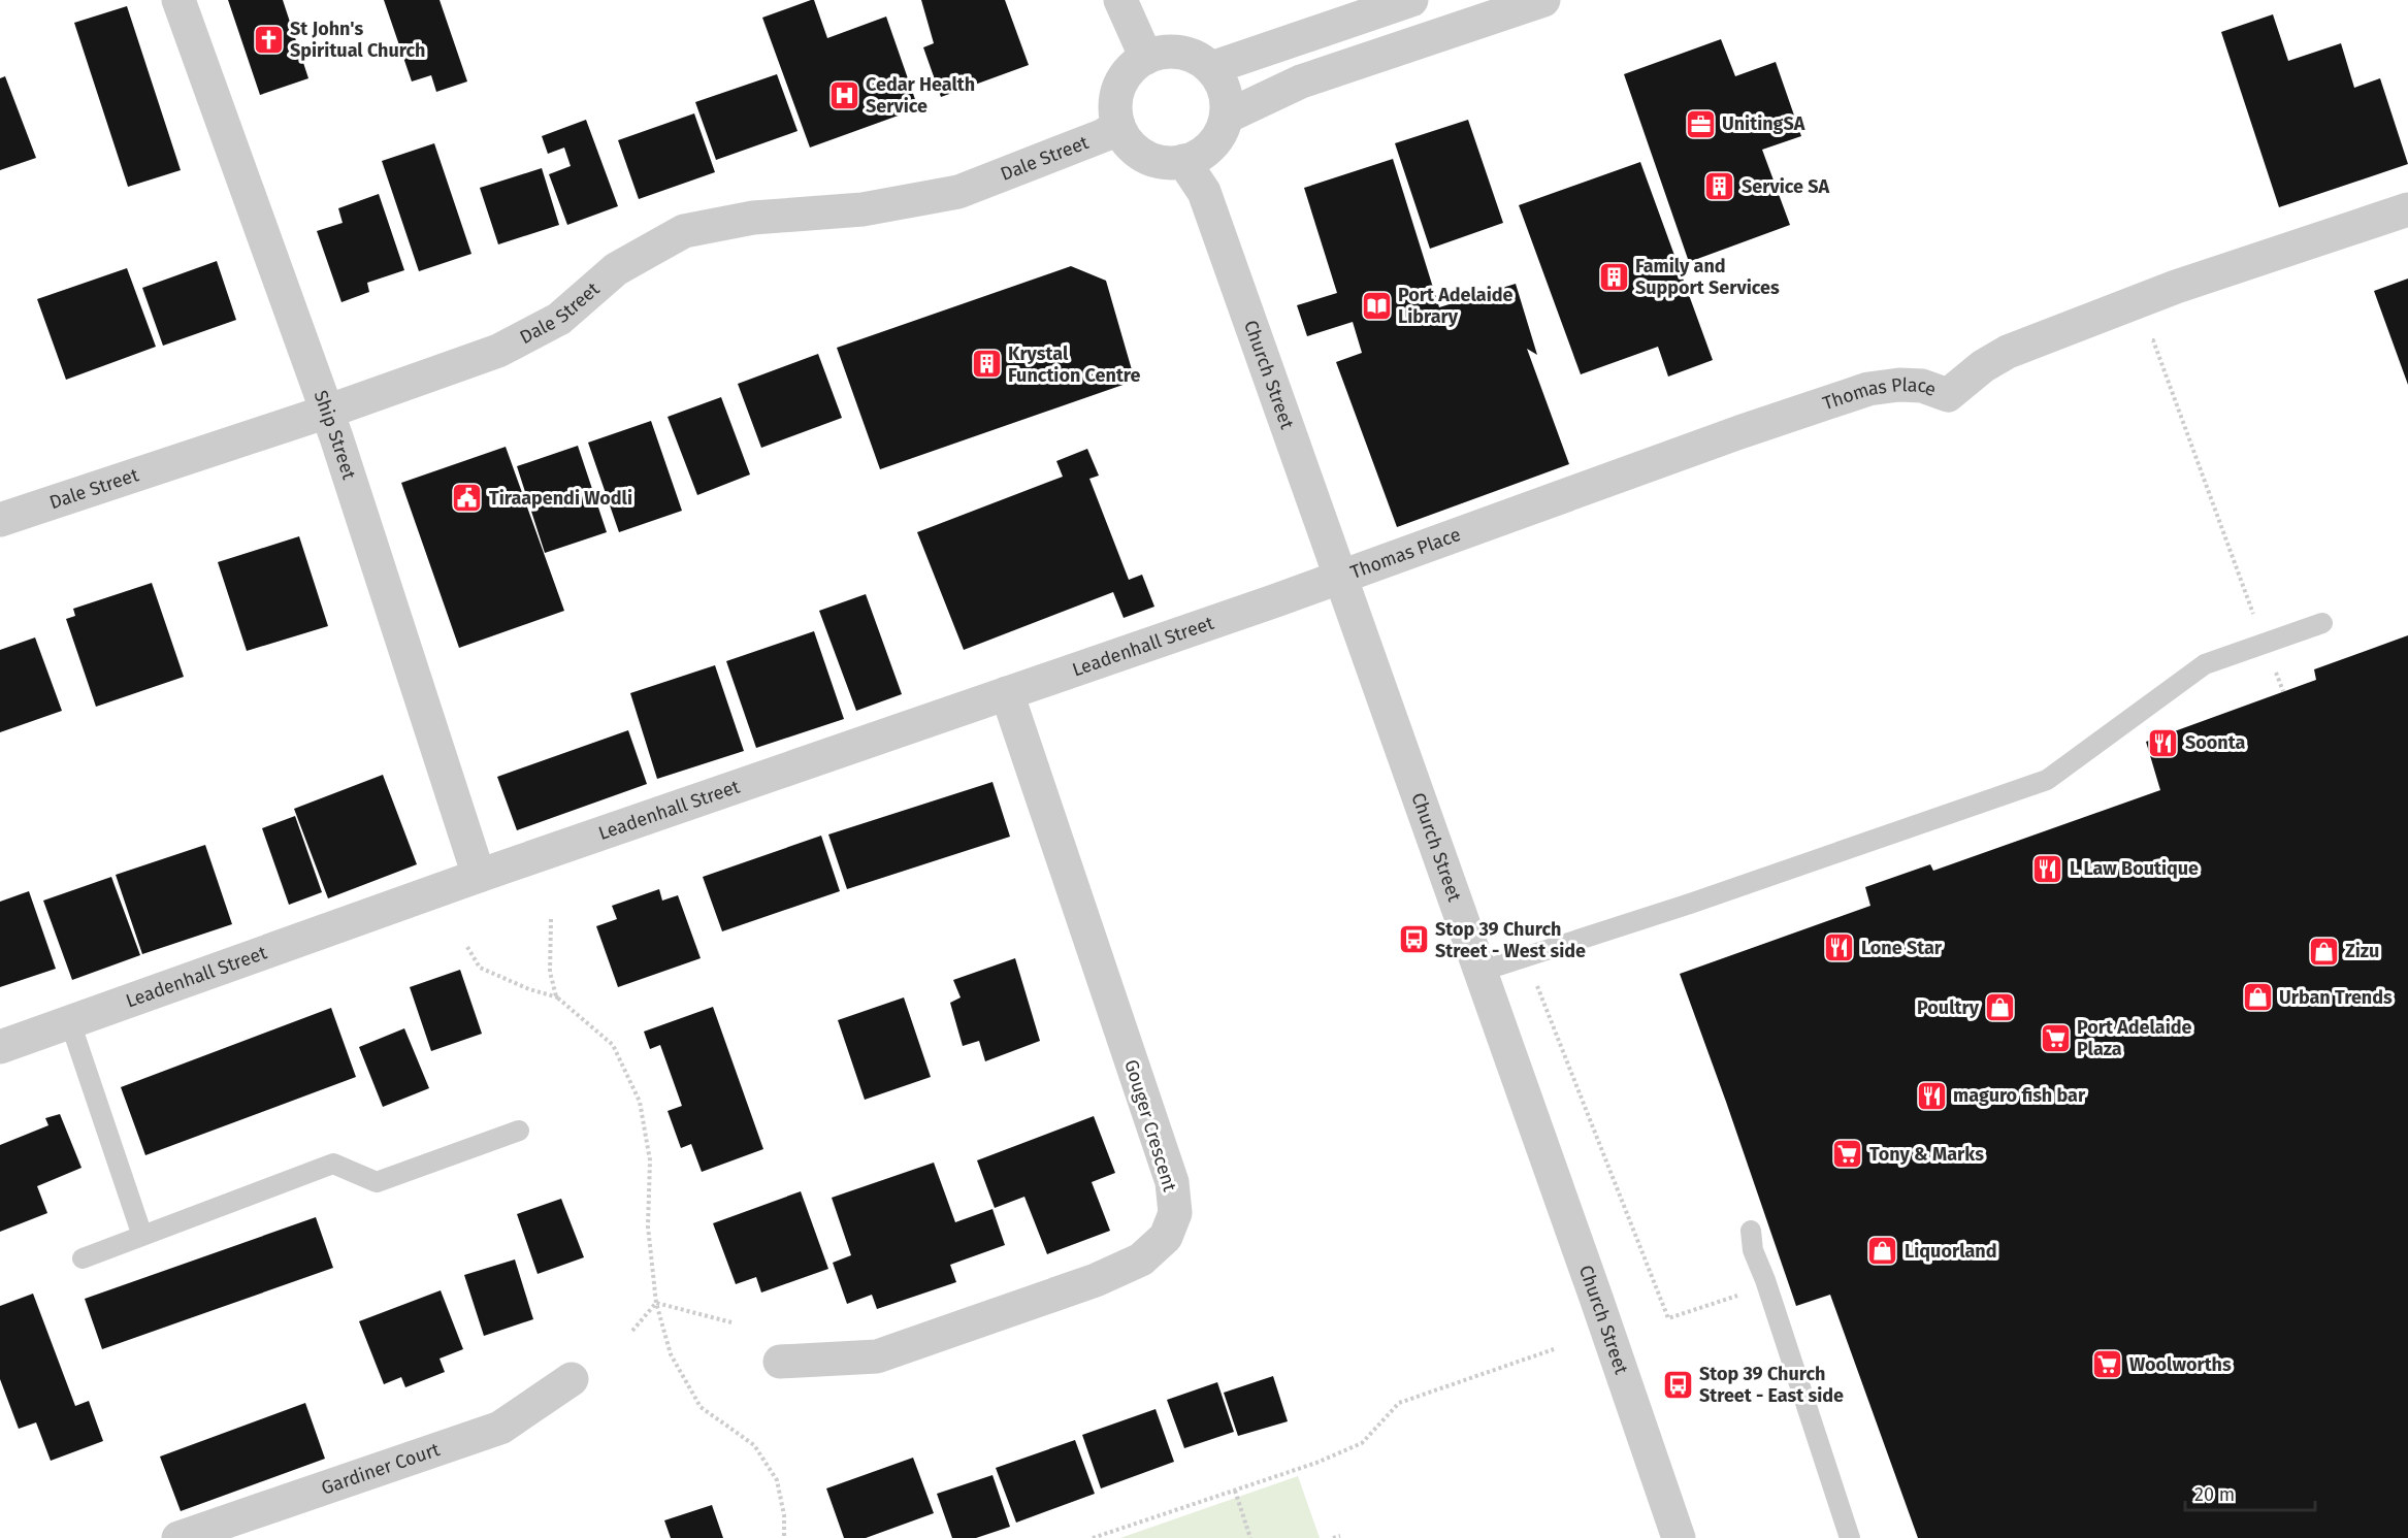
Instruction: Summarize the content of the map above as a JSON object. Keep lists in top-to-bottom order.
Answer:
{
  "streets": {
    "street": [
      "Dale Street",
      "Church Street",
      "Thomas Place",
      "Ship Street",
      "Leadenhall Street",
      "Gouger Crescent",
      "Gardiner Court"
    ]
  },
  "crossings": [
    ["Dale Street", "Church Street"],
    ["Dale Street", "Ship Street"],
    ["Church Street", "Thomas Place"],
    ["Church Street", "Leadenhall Street"],
    ["Thomas Place", "Leadenhall Street"],
    ["Ship Street", "Leadenhall Street"],
    ["Leadenhall Street", "Gouger Crescent"]
  ],
  "places": {
    "church": ["St John's Spiritual Church"],
    "hospital": ["Cedar Health Service"],
    "office": ["UnitingSA"],
    "building": ["Service SA", "Family and Support Services", "Krystal Function Centre"],
    "library": ["Port Adelaide Library"],
    "public building": ["Tiraapendi Wodli"],
    "restaurant": [
      "Soonta",
      "L Law Boutique",
      "Lone Star",
      "maguro fish bar"
    ],
    "bus stop": ["Stop 39 Church Street - West side", "Stop 39 Church Street - East side"],
    "shop": [
      "Zizu",
      "Urban Trends",
      "Poultry",
      "Liquorland"
    ],
    "supermarket": ["Port Adelaide Plaza", "Tony & Marks", "Woolworths"]
  },
  "scale_bar": "20 m"
}
